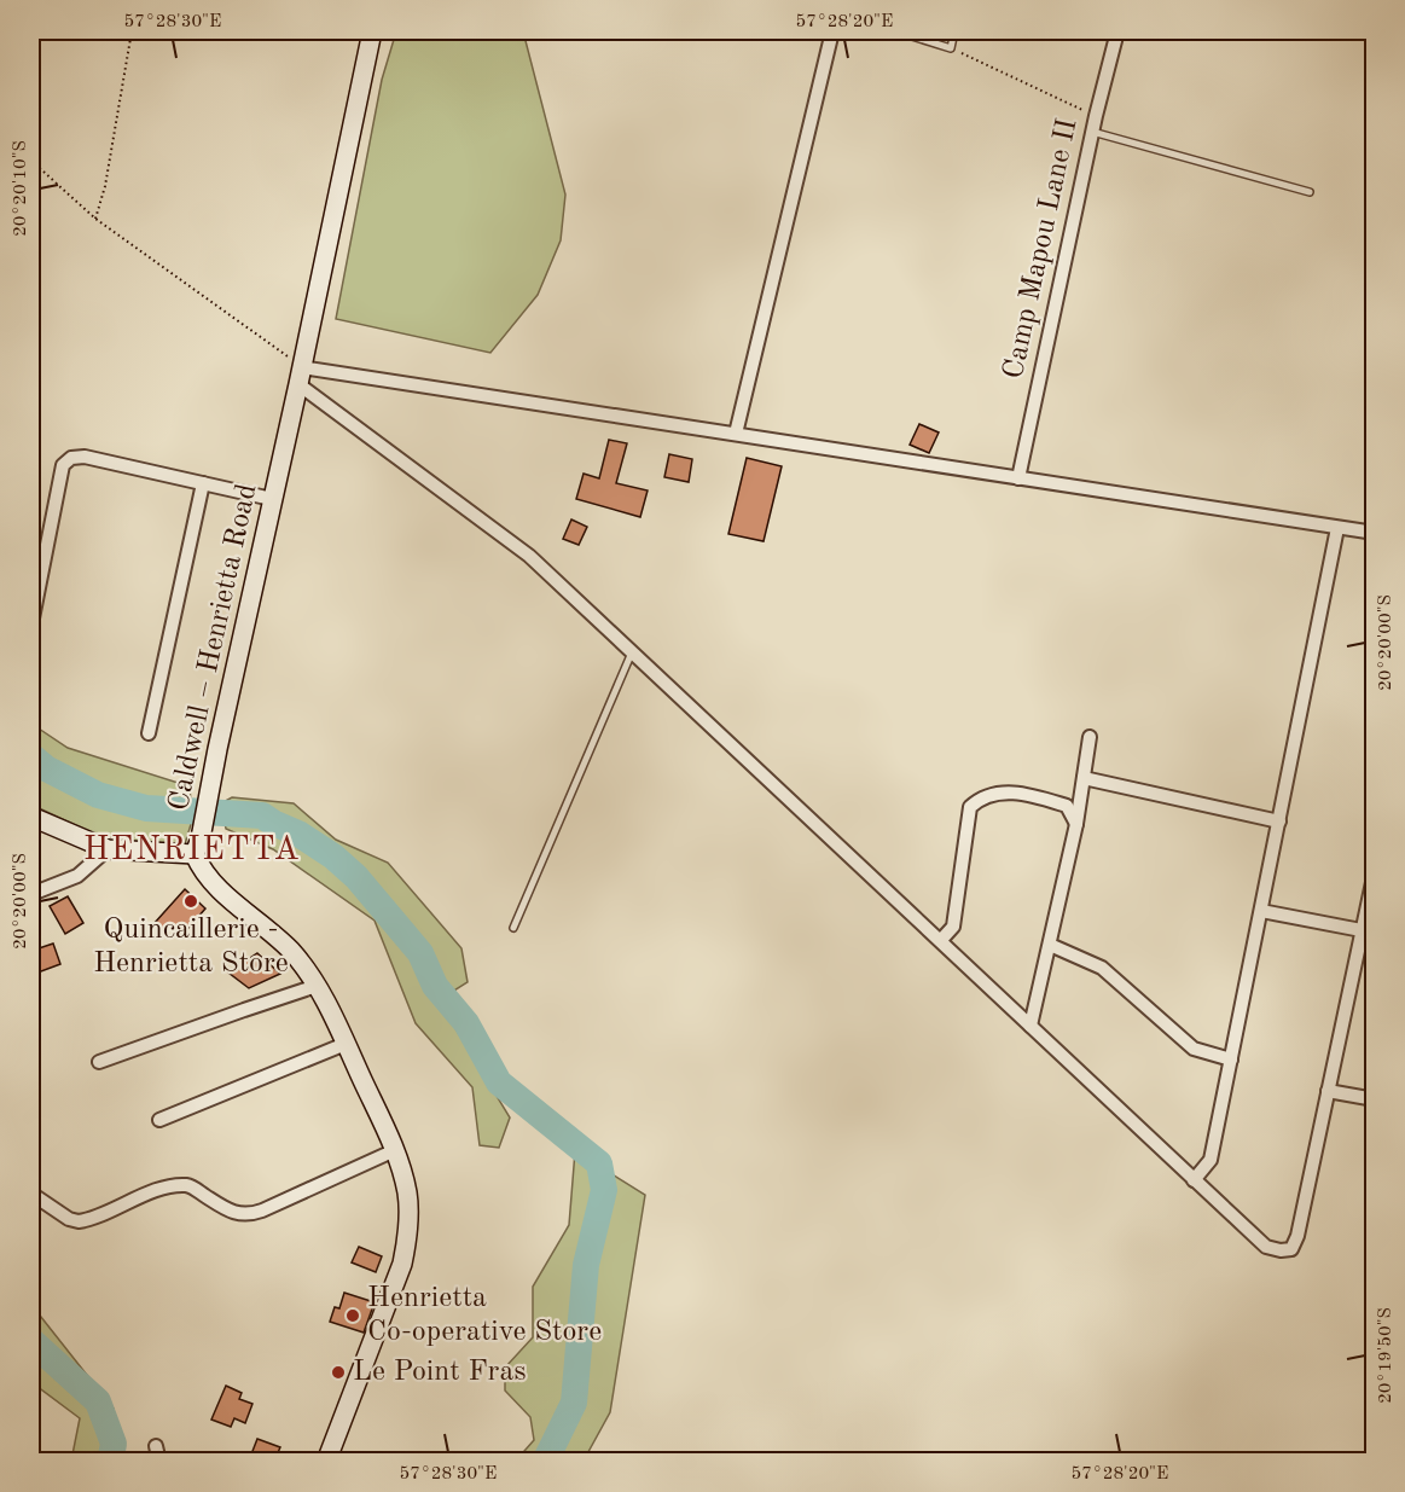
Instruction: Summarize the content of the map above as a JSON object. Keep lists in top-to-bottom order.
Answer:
{
  "streets": {
    "main road": ["Caldwell – Henrietta Road"],
    "street": ["Camp Mapou Lane II"]
  },
  "districts": ["HENRIETTA"],
  "places": ["Quincaillerie - Henrietta Store", "Henrietta Co-operative Store", "Le Point Fras"],
  "coordinates": [
    "57°28'30\"E",
    "57°28'20\"E",
    "20°20'10\"S",
    "20°20'00\"S",
    "20°19'50\"S"
  ]
}
